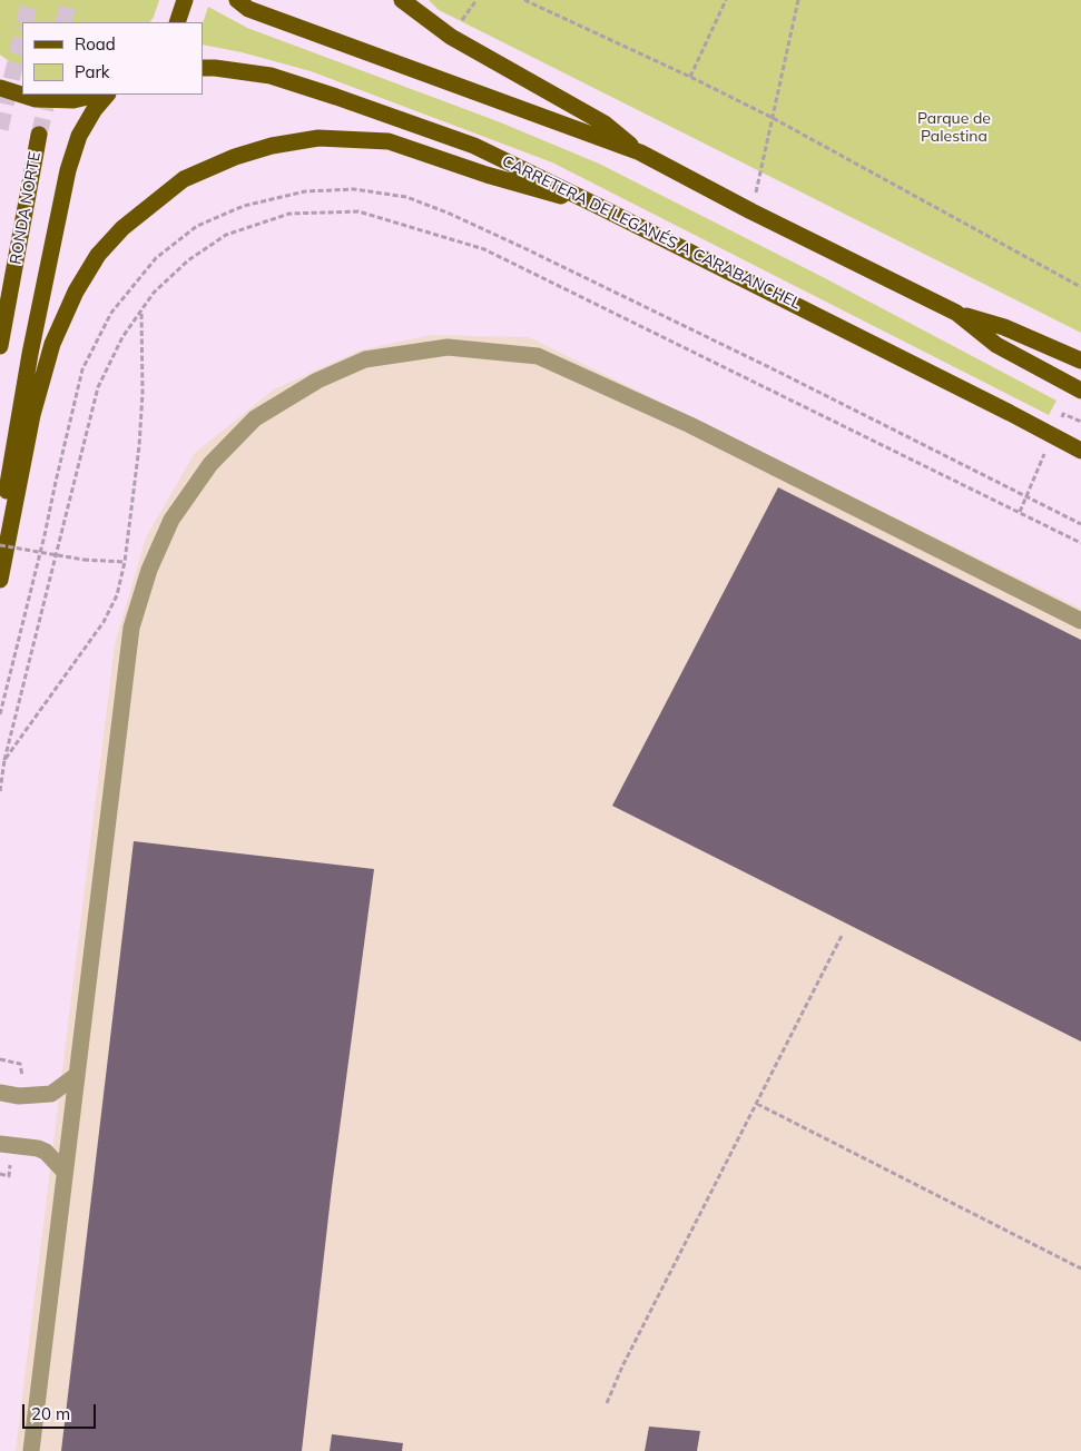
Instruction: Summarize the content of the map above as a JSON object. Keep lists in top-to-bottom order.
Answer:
{
  "streets": {
    "main road": ["RONDA NORTE", "CARRETERA DE LEGANÉS A CARABANCHEL"]
  },
  "parks": ["Parque de Palestina"],
  "legend": ["Road", "Park"],
  "scale_bar": "20 m"
}
